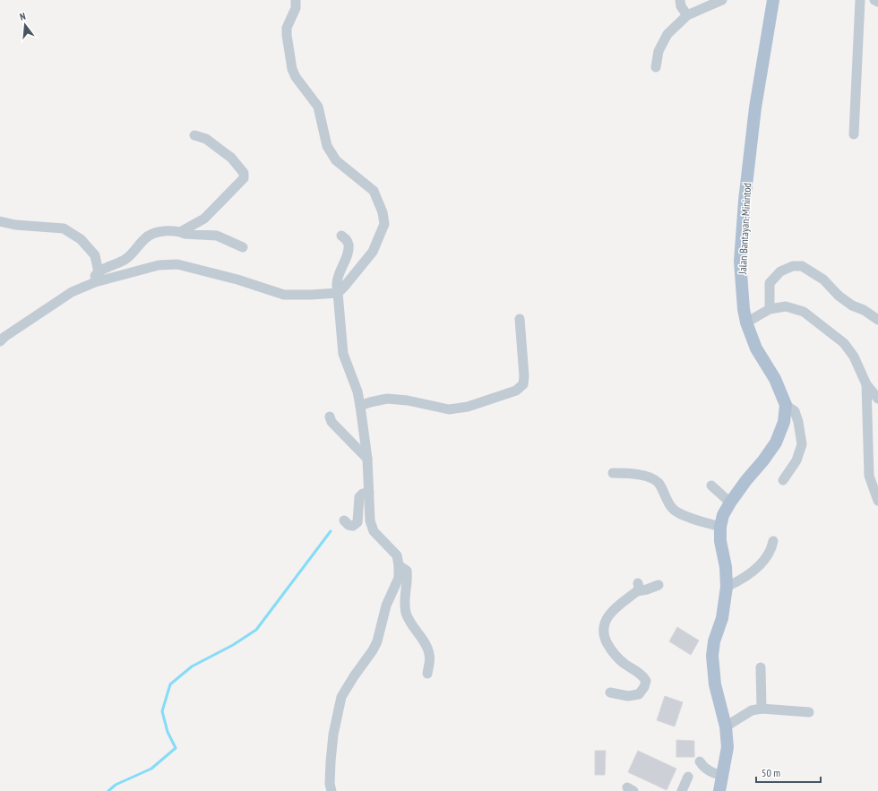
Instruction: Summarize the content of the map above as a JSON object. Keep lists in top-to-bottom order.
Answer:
{
  "streets": {
    "main road": ["Jalan Bantayan-Minintod"]
  },
  "scale_bar": "50 m",
  "north": "top"
}
